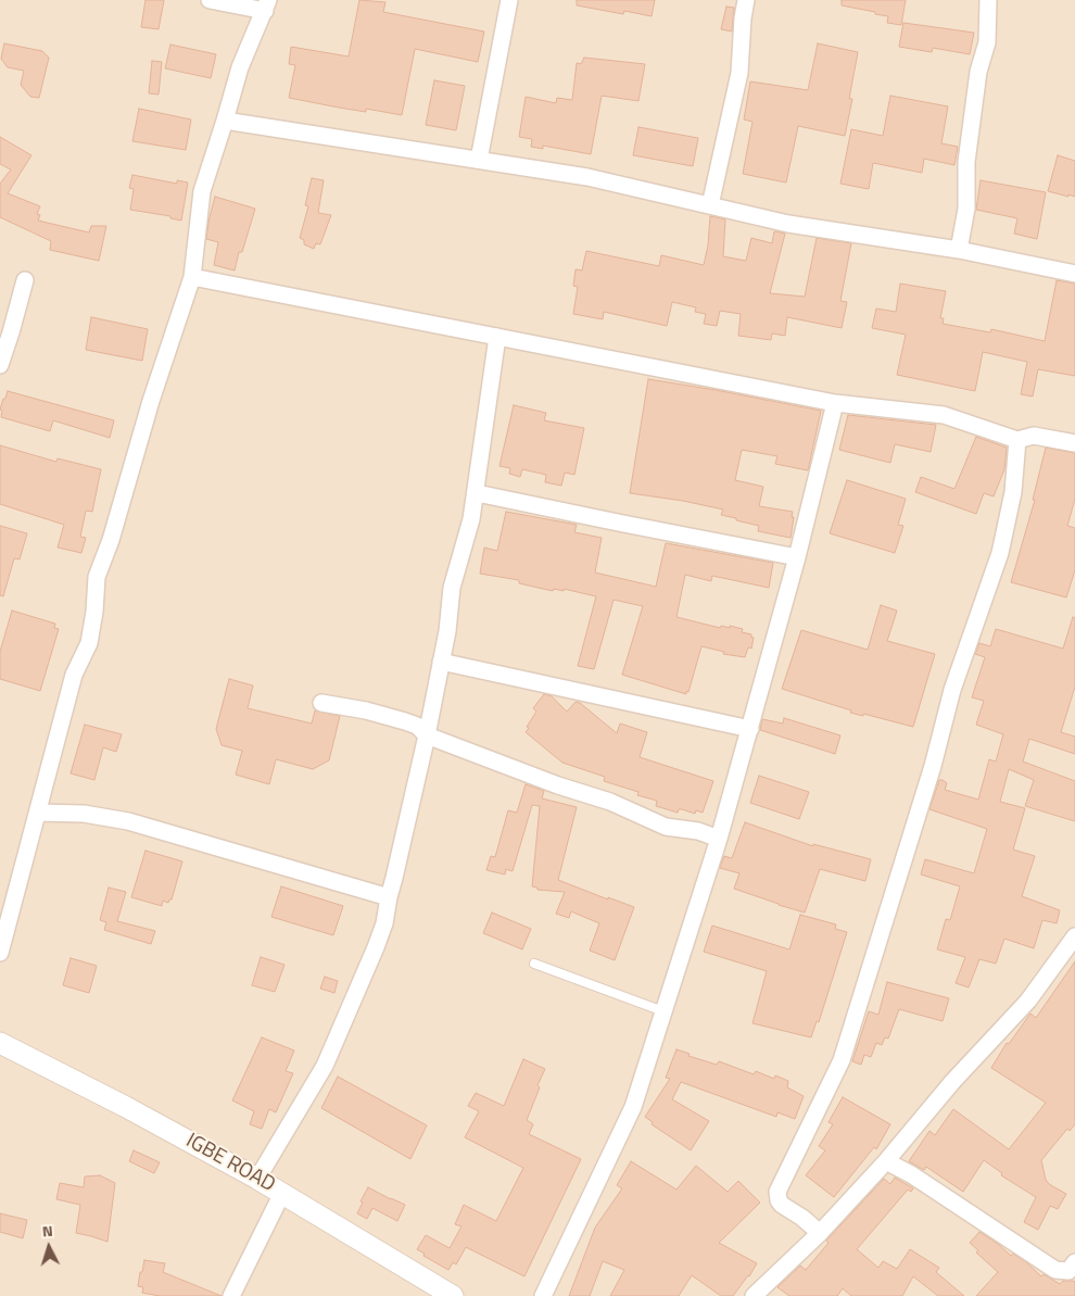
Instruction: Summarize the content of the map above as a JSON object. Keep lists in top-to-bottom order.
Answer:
{
  "streets": {
    "street": ["IGBE ROAD"]
  },
  "north": "top"
}
